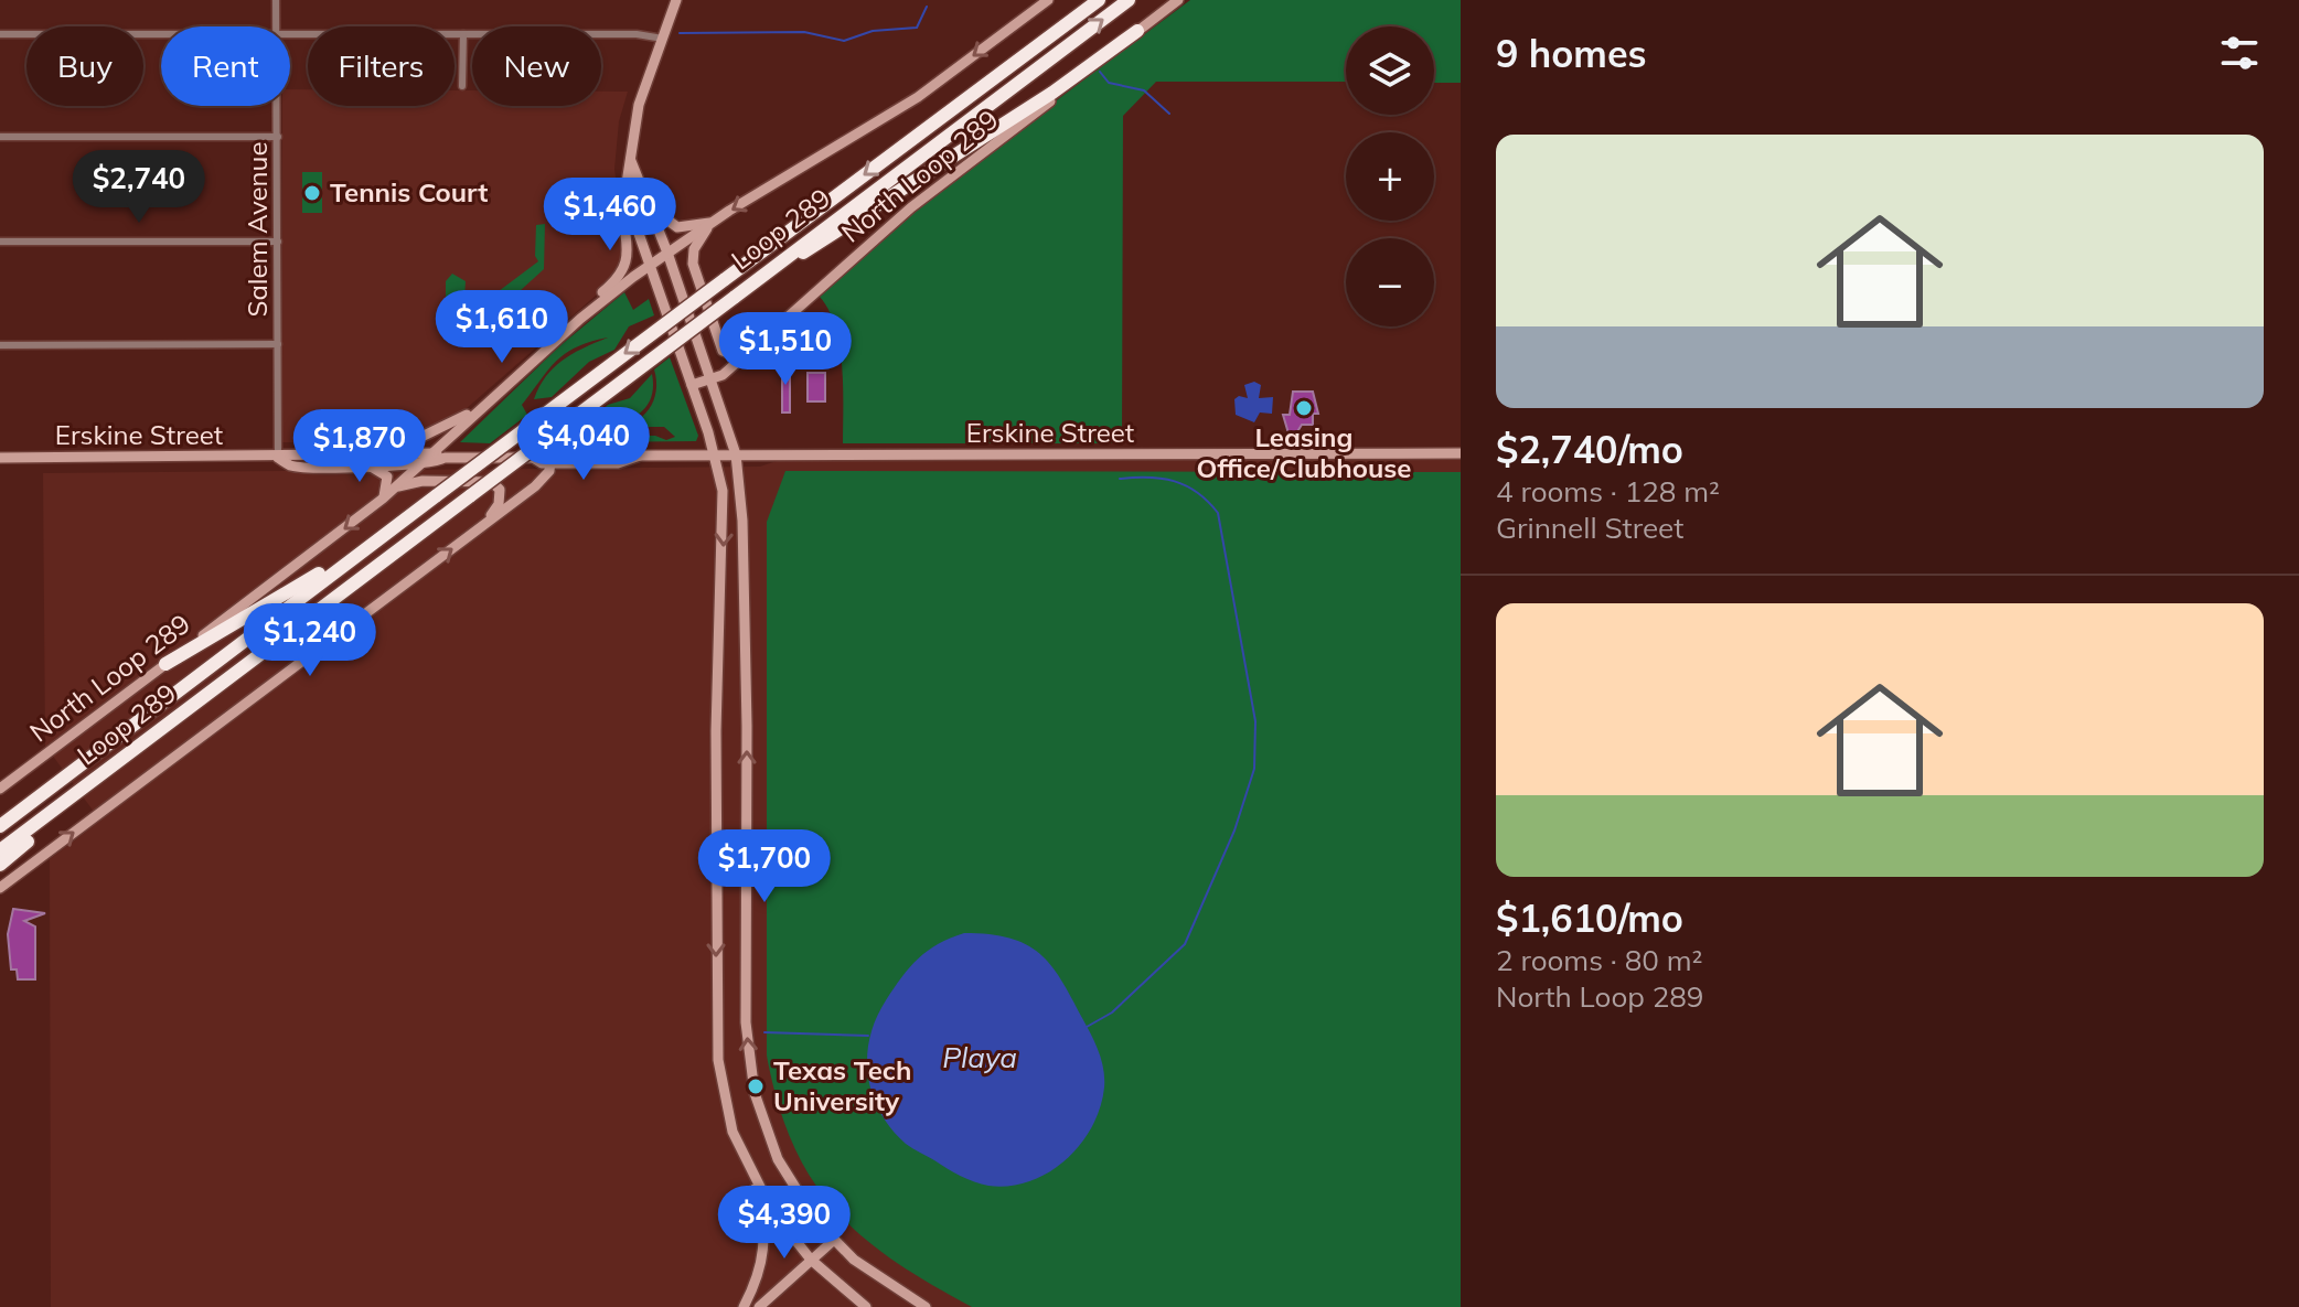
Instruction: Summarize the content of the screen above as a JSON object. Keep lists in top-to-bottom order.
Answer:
{
  "streets": {
    "highway": ["Loop 289"],
    "main road": ["North Loop 289", "Erskine Street"],
    "street": ["Salem Avenue"]
  },
  "crossings": [
    ["North Loop 289", "Erskine Street"],
    ["Salem Avenue", "Erskine Street"]
  ],
  "water": ["Playa"],
  "places": ["Tennis Court", "Leasing Office/Clubhouse", "Texas Tech University"],
  "page": {
    "heading": "9 homes",
    "map_buttons": ["+", "−"],
    "chip": [
      "Buy",
      "Rent",
      "Filters",
      "New"
    ],
    "list": [
      {
        "name": "$2,740/mo",
        "note": "4 rooms · 128 m² · Grinnell Street"
      },
      {
        "name": "$1,610/mo",
        "note": "2 rooms · 80 m² · North Loop 289"
      }
    ],
    "price": [
      "$2,740",
      "$1,460",
      "$1,610",
      "$1,510",
      "$4,040",
      "$1,870",
      "$1,240",
      "$1,700",
      "$4,390"
    ]
  }
}
